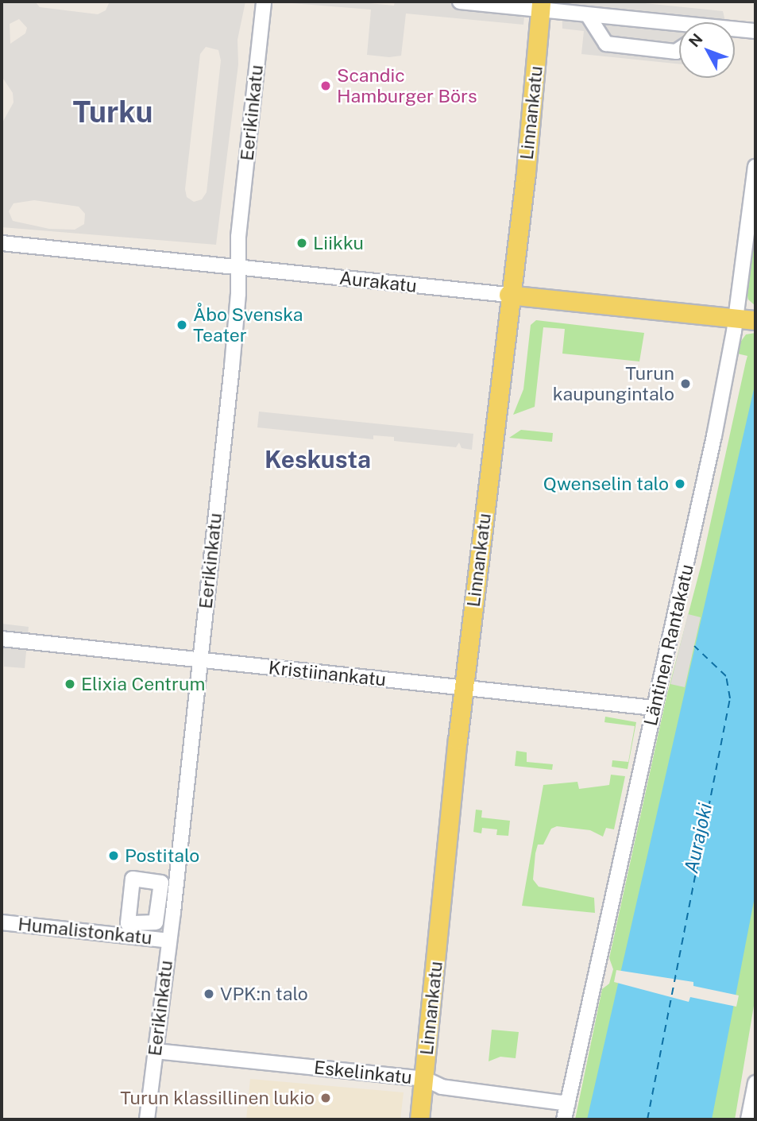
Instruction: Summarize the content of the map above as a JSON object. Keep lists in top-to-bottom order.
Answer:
{
  "streets": {
    "main road": ["Linnankatu", "Aurakatu"],
    "street": [
      "Eerikinkatu",
      "Läntinen Rantakatu",
      "Kristiinankatu",
      "Humalistonkatu",
      "Eskelinkatu"
    ]
  },
  "crossings": [
    ["Eerikinkatu", "Aurakatu"],
    ["Eerikinkatu", "Kristiinankatu"],
    ["Eerikinkatu", "Humalistonkatu"],
    ["Eerikinkatu", "Eskelinkatu"],
    ["Linnankatu", "Aurakatu"],
    ["Linnankatu", "Kristiinankatu"],
    ["Linnankatu", "Eskelinkatu"],
    ["Aurakatu", "Läntinen Rantakatu"],
    ["Läntinen Rantakatu", "Kristiinankatu"],
    ["Läntinen Rantakatu", "Eskelinkatu"]
  ],
  "districts": ["Turku", "Keskusta"],
  "water": ["Aurajoki"],
  "places": [
    "Scandic Hamburger Börs",
    "Liikku",
    "Åbo Svenska Teater",
    "Turun kaupungintalo",
    "Qwenselin talo",
    "Elixia Centrum",
    "Postitalo",
    "VPK:n talo",
    "Turun klassillinen lukio"
  ],
  "north": "top left"
}
